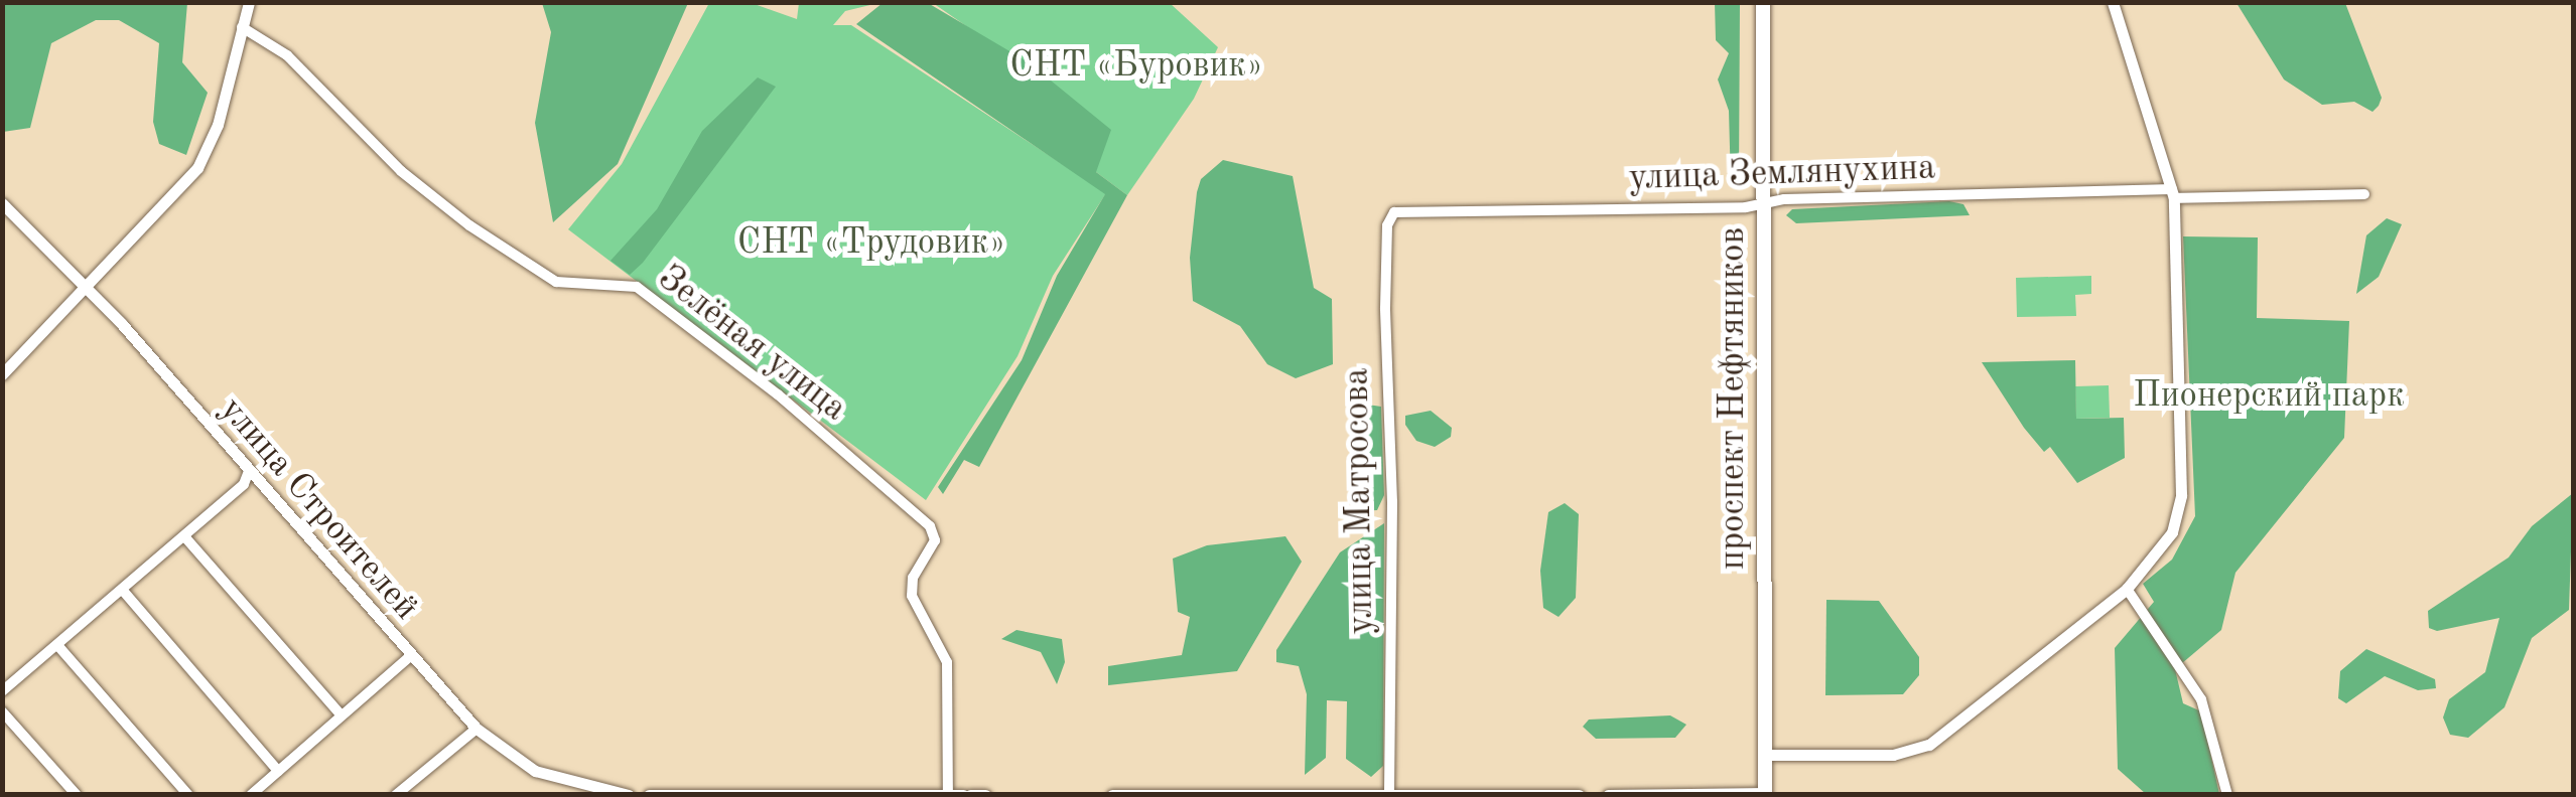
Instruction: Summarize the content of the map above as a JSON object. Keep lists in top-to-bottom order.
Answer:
{
  "streets": {
    "main road": ["проспект Нефтяников"],
    "street": [
      "улица Землянухина",
      "Зелёная улица",
      "улица Матросова",
      "улица Строителей"
    ]
  },
  "crossings": [
    ["улица Землянухина", "проспект Нефтяников"],
    ["улица Землянухина", "улица Матросова"]
  ],
  "parks": ["СНТ «Буровик»", "СНТ «Трудовик»", "Пионерский парк"]
}
